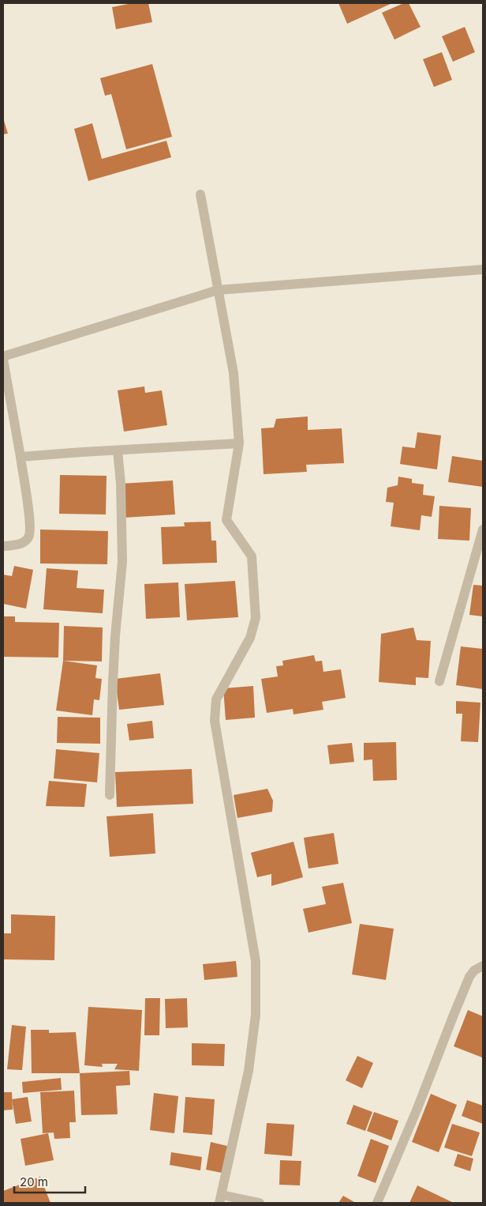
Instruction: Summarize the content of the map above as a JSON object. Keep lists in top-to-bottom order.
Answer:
{
  "scale_bar": "20 m"
}
